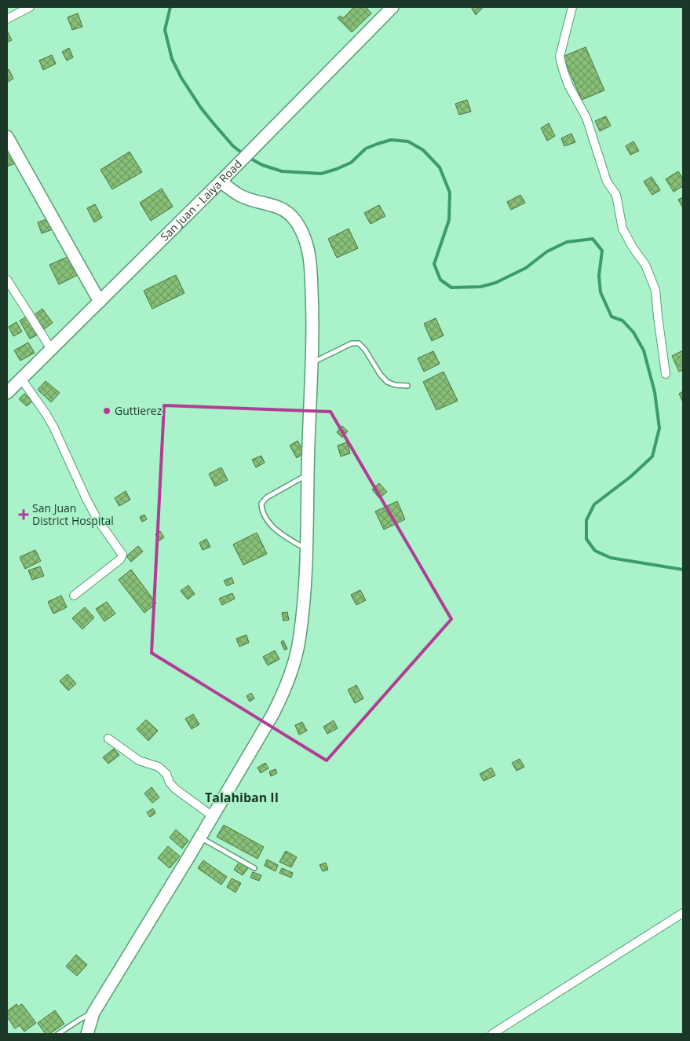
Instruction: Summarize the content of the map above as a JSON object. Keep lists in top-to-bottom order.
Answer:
{
  "streets": {
    "street": ["San Juan - Laiya Road"]
  },
  "districts": ["Talahiban II"],
  "places": {
    "other": ["Guttierez"],
    "health": ["San Juan District Hospital"]
  }
}
